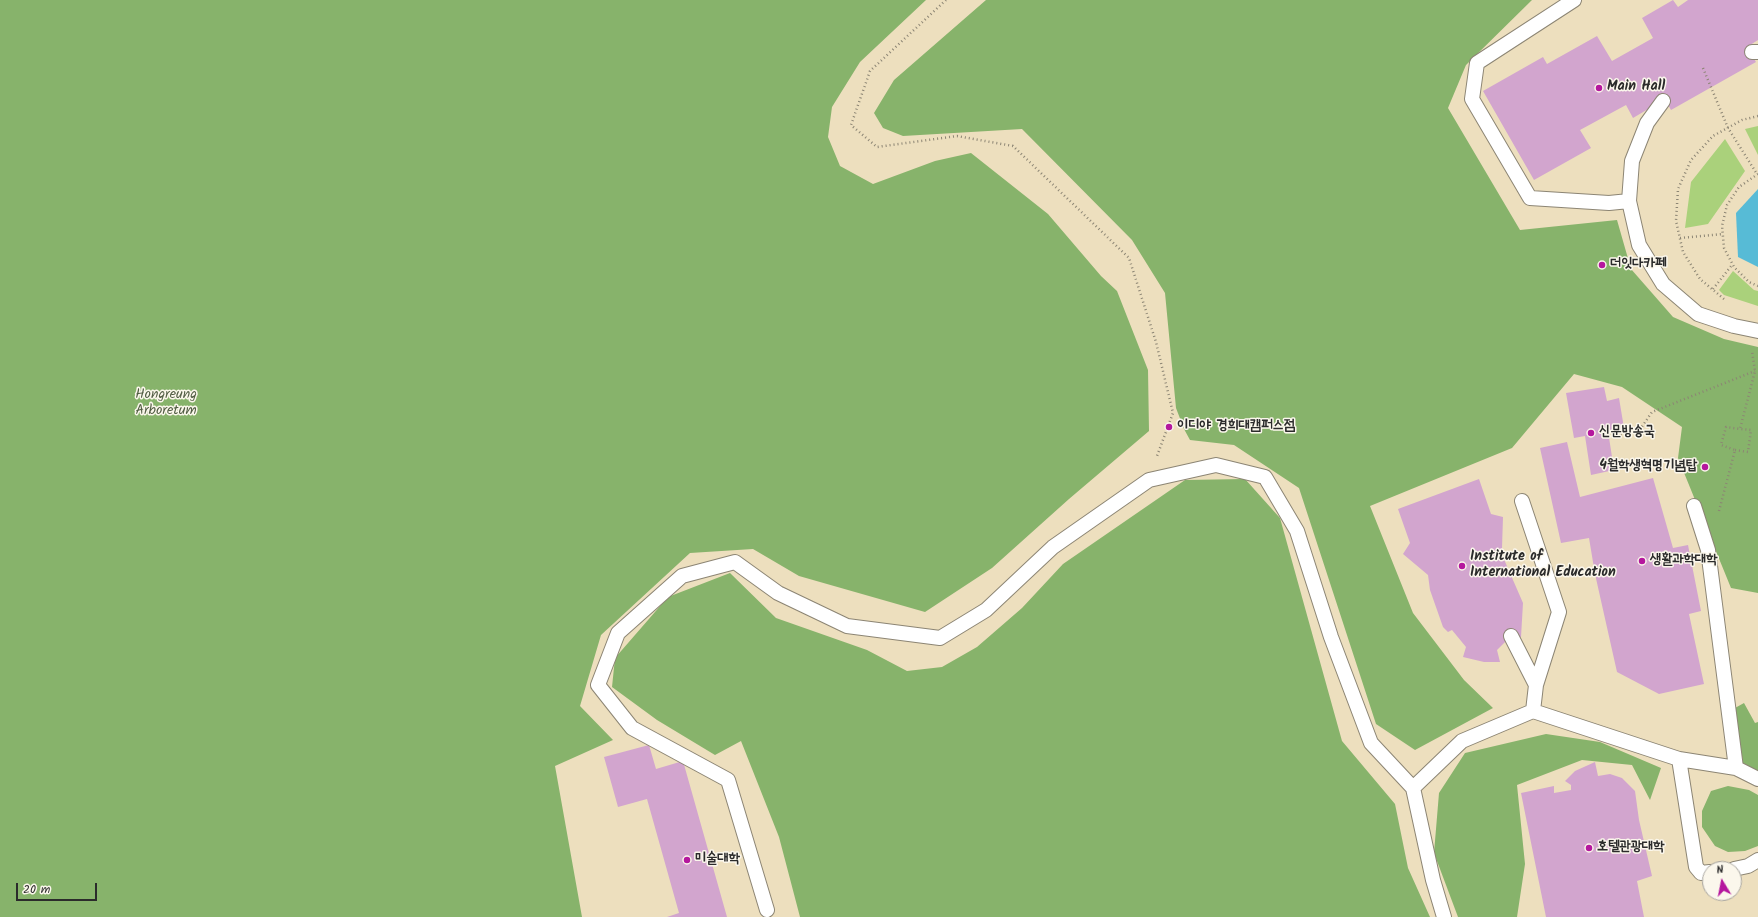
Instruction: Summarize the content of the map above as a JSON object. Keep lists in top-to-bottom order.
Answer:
{
  "parks": ["Hongreung Arboretum"],
  "places": [
    "Main Hall",
    "더잇다카페",
    "이디야 경희대캠퍼스점",
    "신문방송국",
    "4월학생혁명기념탑",
    "생활과학대학",
    "Institute of International Education",
    "호텔관광대학",
    "미술대학"
  ],
  "scale_bar": "20 m",
  "north": "top"
}
